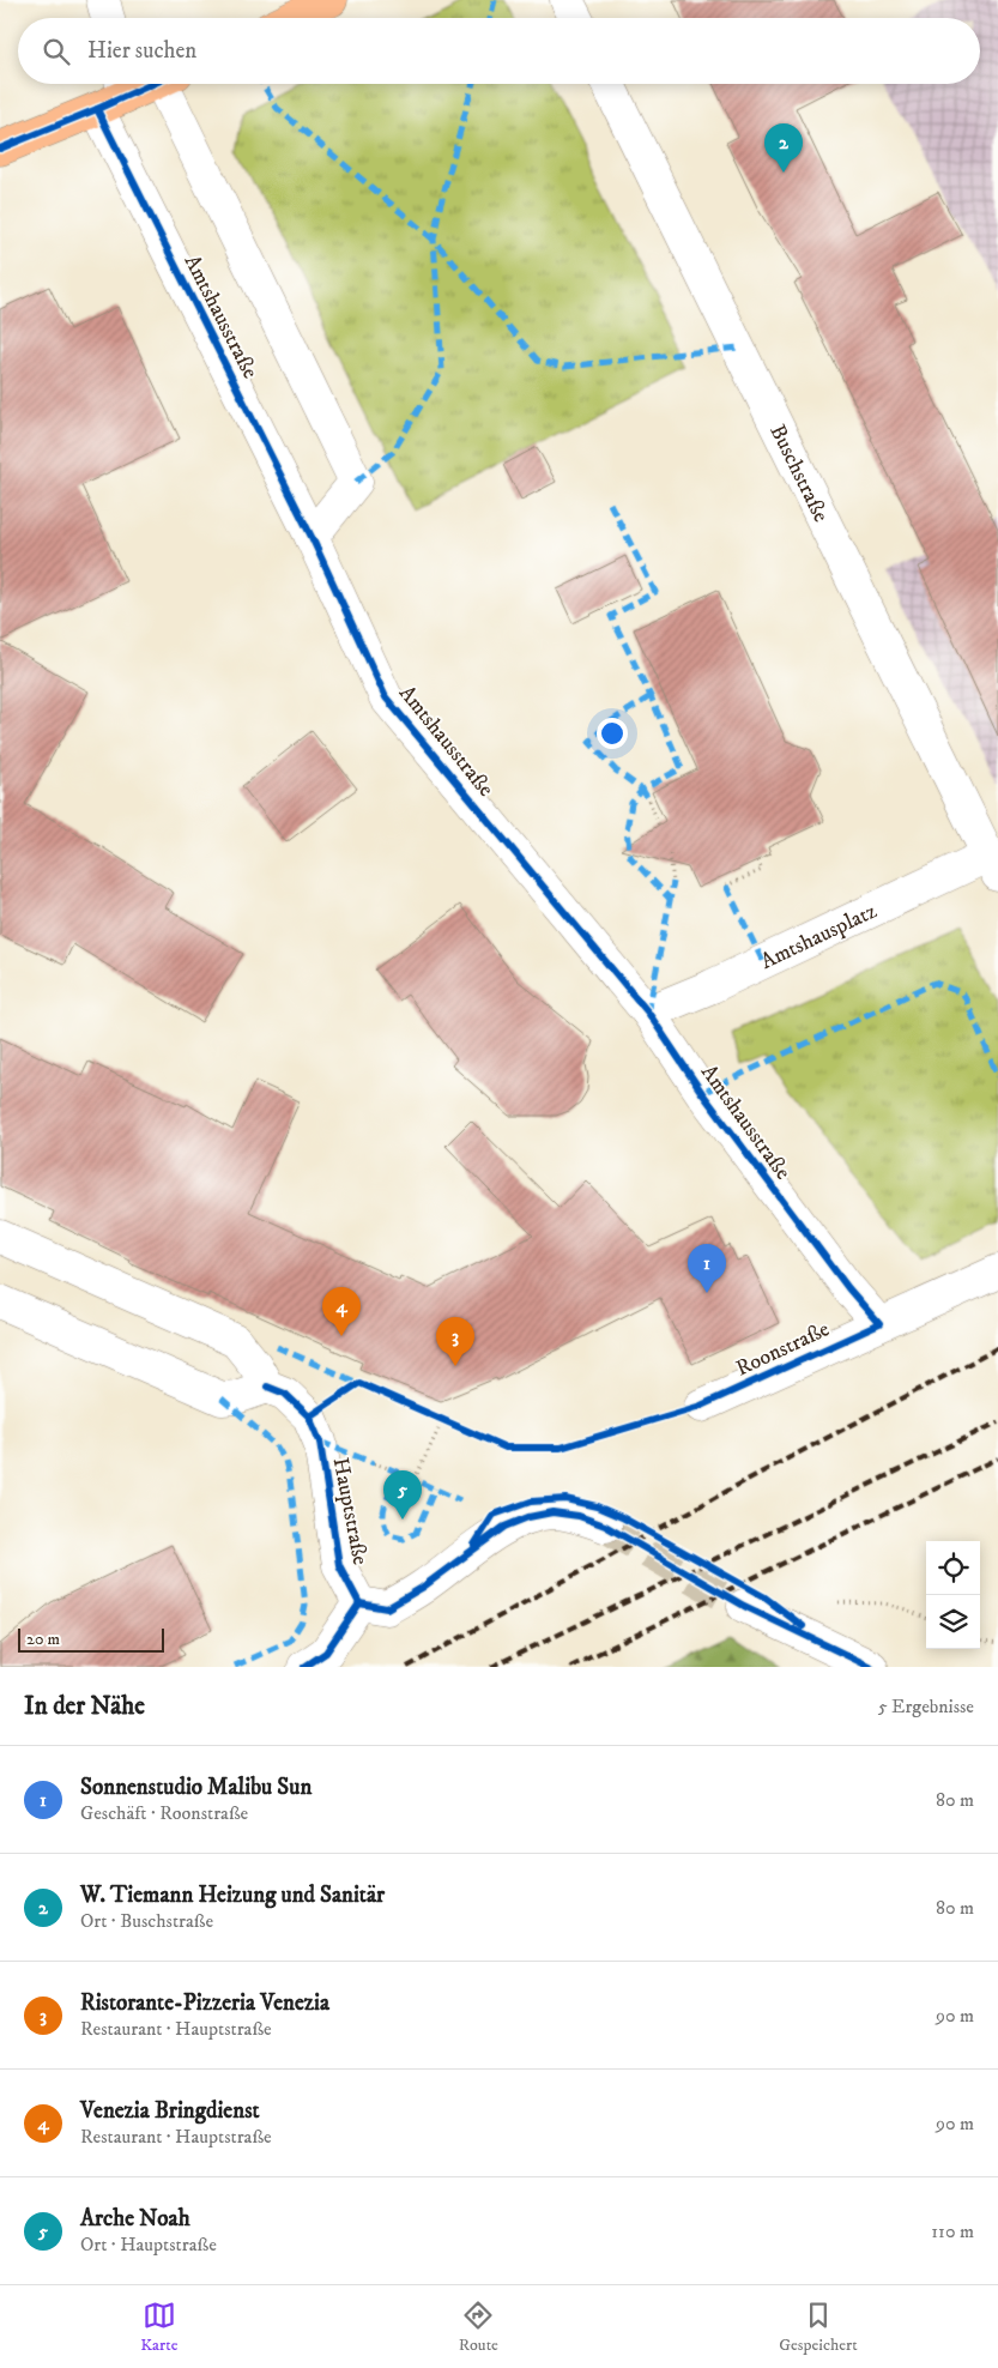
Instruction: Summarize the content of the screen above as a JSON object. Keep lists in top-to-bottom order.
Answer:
{
  "streets": {
    "street": [
      "Amtshausstraße",
      "Buschstraße",
      "Amtshausplatz",
      "Roonstraße",
      "Hauptstraße"
    ]
  },
  "crossings": [
    ["Amtshausstraße", "Amtshausplatz"],
    ["Amtshausstraße", "Roonstraße"],
    ["Buschstraße", "Amtshausplatz"]
  ],
  "scale_bar": "20 m",
  "page": {
    "search": "Hier suchen",
    "pins": [
      "2",
      "1",
      "4",
      "3",
      "5"
    ],
    "scale": "20 m",
    "heading": ["In der Nähe", "5 Ergebnisse"],
    "list": [
      {
        "mark": "1",
        "name": "Sonnenstudio Malibu Sun",
        "note": "Geschäft · Roonstraße",
        "value": "80 m"
      },
      {
        "mark": "2",
        "name": "W. Tiemann Heizung und Sanitär",
        "note": "Ort · Buschstraße",
        "value": "80 m"
      },
      {
        "mark": "3",
        "name": "Ristorante-Pizzeria Venezia",
        "note": "Restaurant · Hauptstraße",
        "value": "90 m"
      },
      {
        "mark": "4",
        "name": "Venezia Bringdienst",
        "note": "Restaurant · Hauptstraße",
        "value": "90 m"
      },
      {
        "mark": "5",
        "name": "Arche Noah",
        "note": "Ort · Hauptstraße",
        "value": "110 m"
      }
    ],
    "nav": ["Karte", "Route", "Gespeichert"]
  }
}
